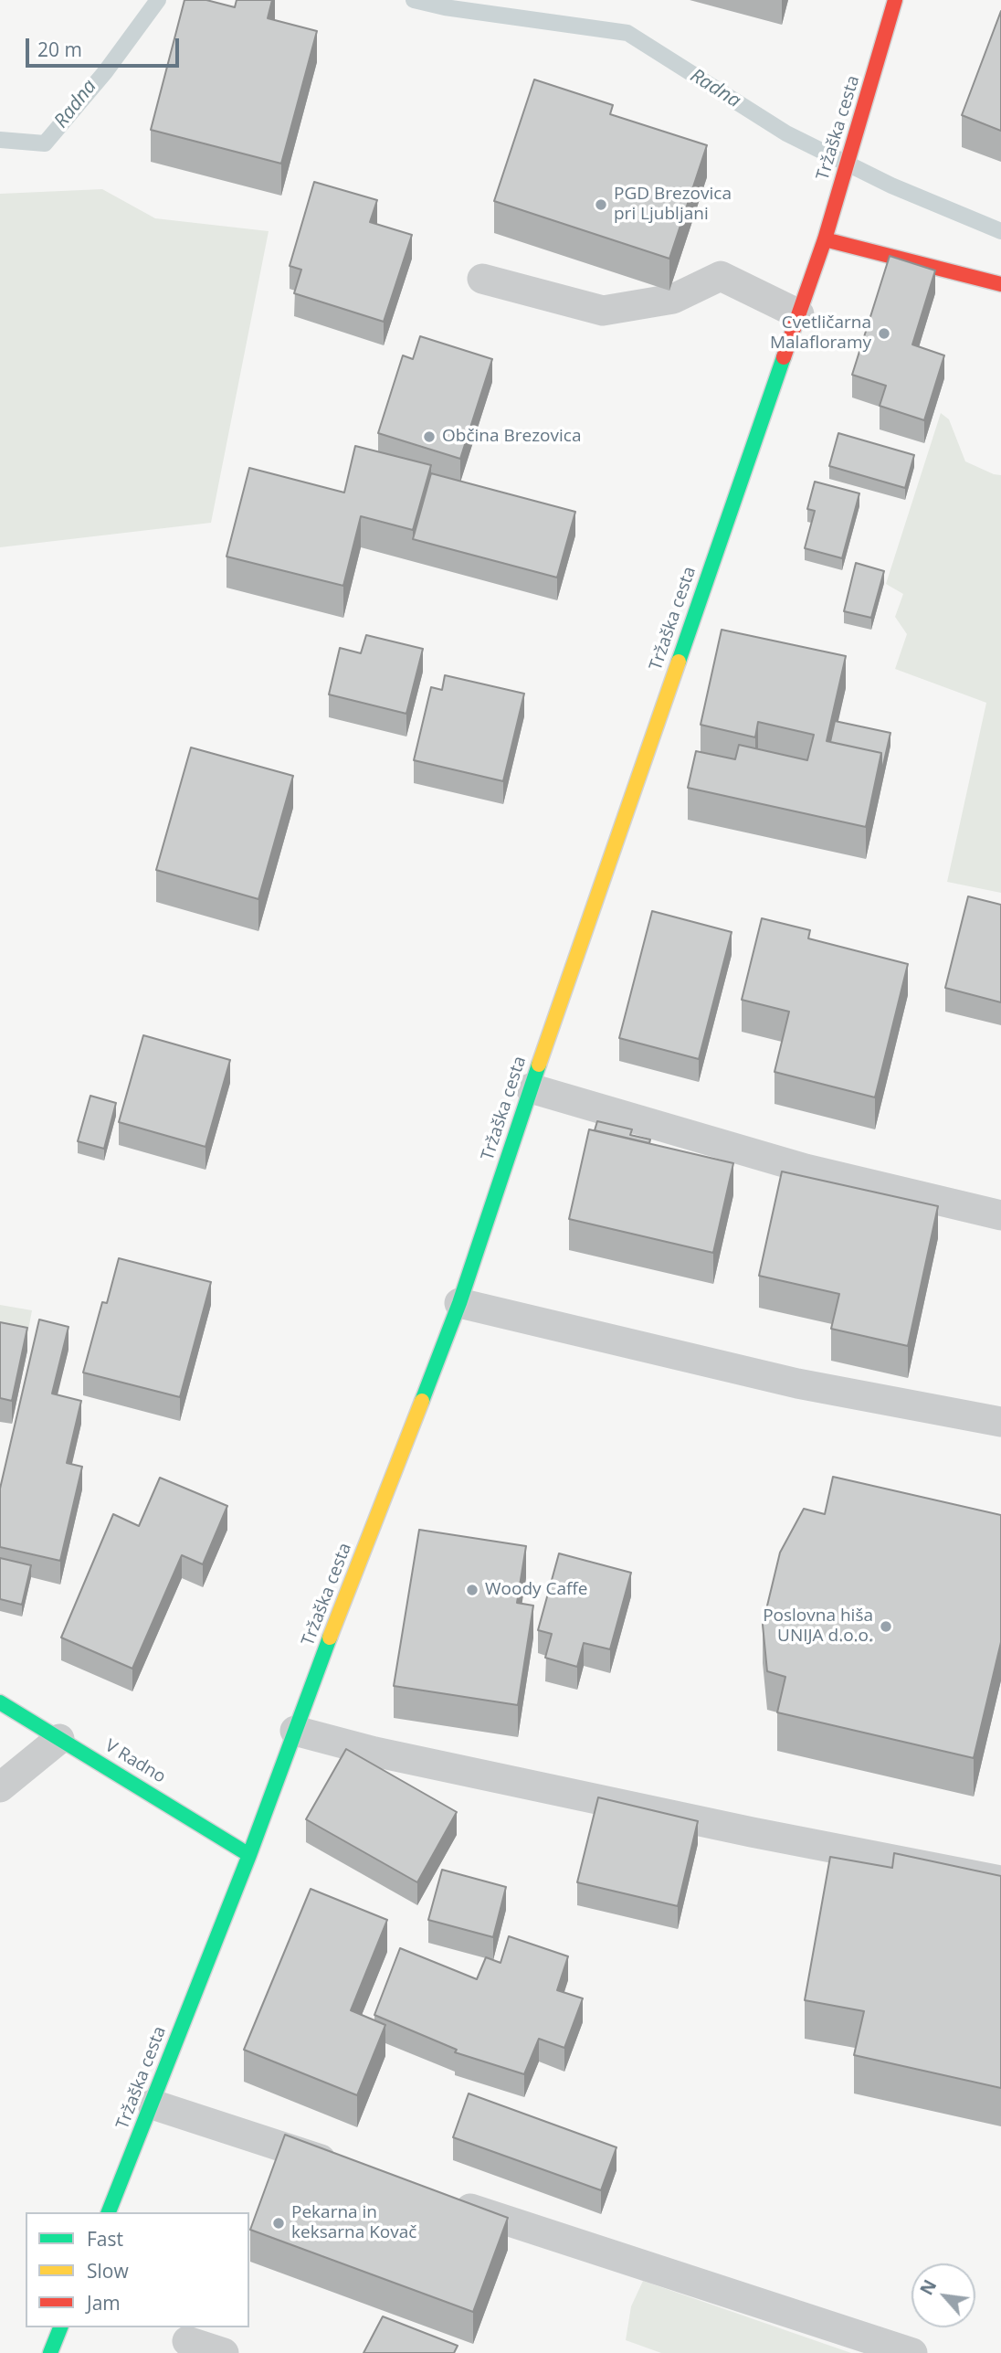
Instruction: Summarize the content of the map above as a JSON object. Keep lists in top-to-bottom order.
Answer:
{
  "streets": {
    "main road": ["Tržaška cesta", "V Radno"]
  },
  "crossings": [
    ["Tržaška cesta", "V Radno"]
  ],
  "water": ["Radna"],
  "places": [
    "PGD Brezovica pri Ljubljani",
    "Cvetličarna Malafloramy",
    "Občina Brezovica",
    "Woody Caffe",
    "Poslovna hiša UNIJA d.o.o.",
    "Pekarna in keksarna Kovač"
  ],
  "legend": ["Fast", "Slow", "Jam"],
  "scale_bar": "20 m",
  "north": "top left"
}
